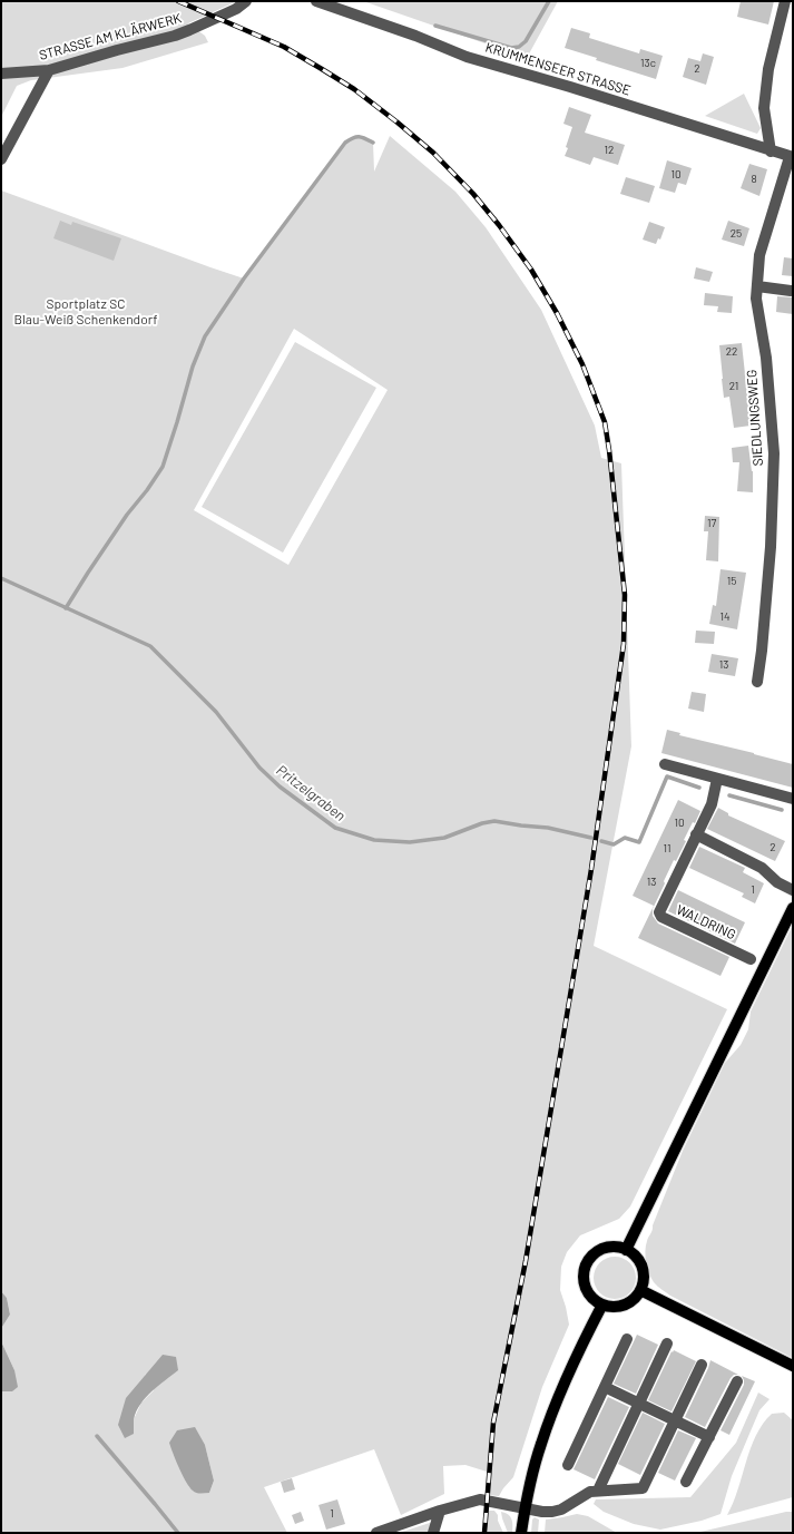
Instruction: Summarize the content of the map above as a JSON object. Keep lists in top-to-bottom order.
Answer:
{
  "streets": {
    "street": [
      "STRASSE AM KLÄRWERK",
      "KRUMMENSEER STRASSE",
      "SIEDLUNGSWEG",
      "WALDRING"
    ]
  },
  "crossings": [
    ["KRUMMENSEER STRASSE", "SIEDLUNGSWEG"]
  ],
  "water": ["Pritzelgraben"],
  "parks": ["Sportplatz SC Blau-Weiß Schenkendorf"],
  "house_numbers": [
    "13c",
    "2",
    "12",
    "10",
    "8",
    "25",
    "22",
    "21",
    "17",
    "15",
    "14",
    "13",
    "10",
    "2",
    "11",
    "13",
    "1",
    "1"
  ]
}
